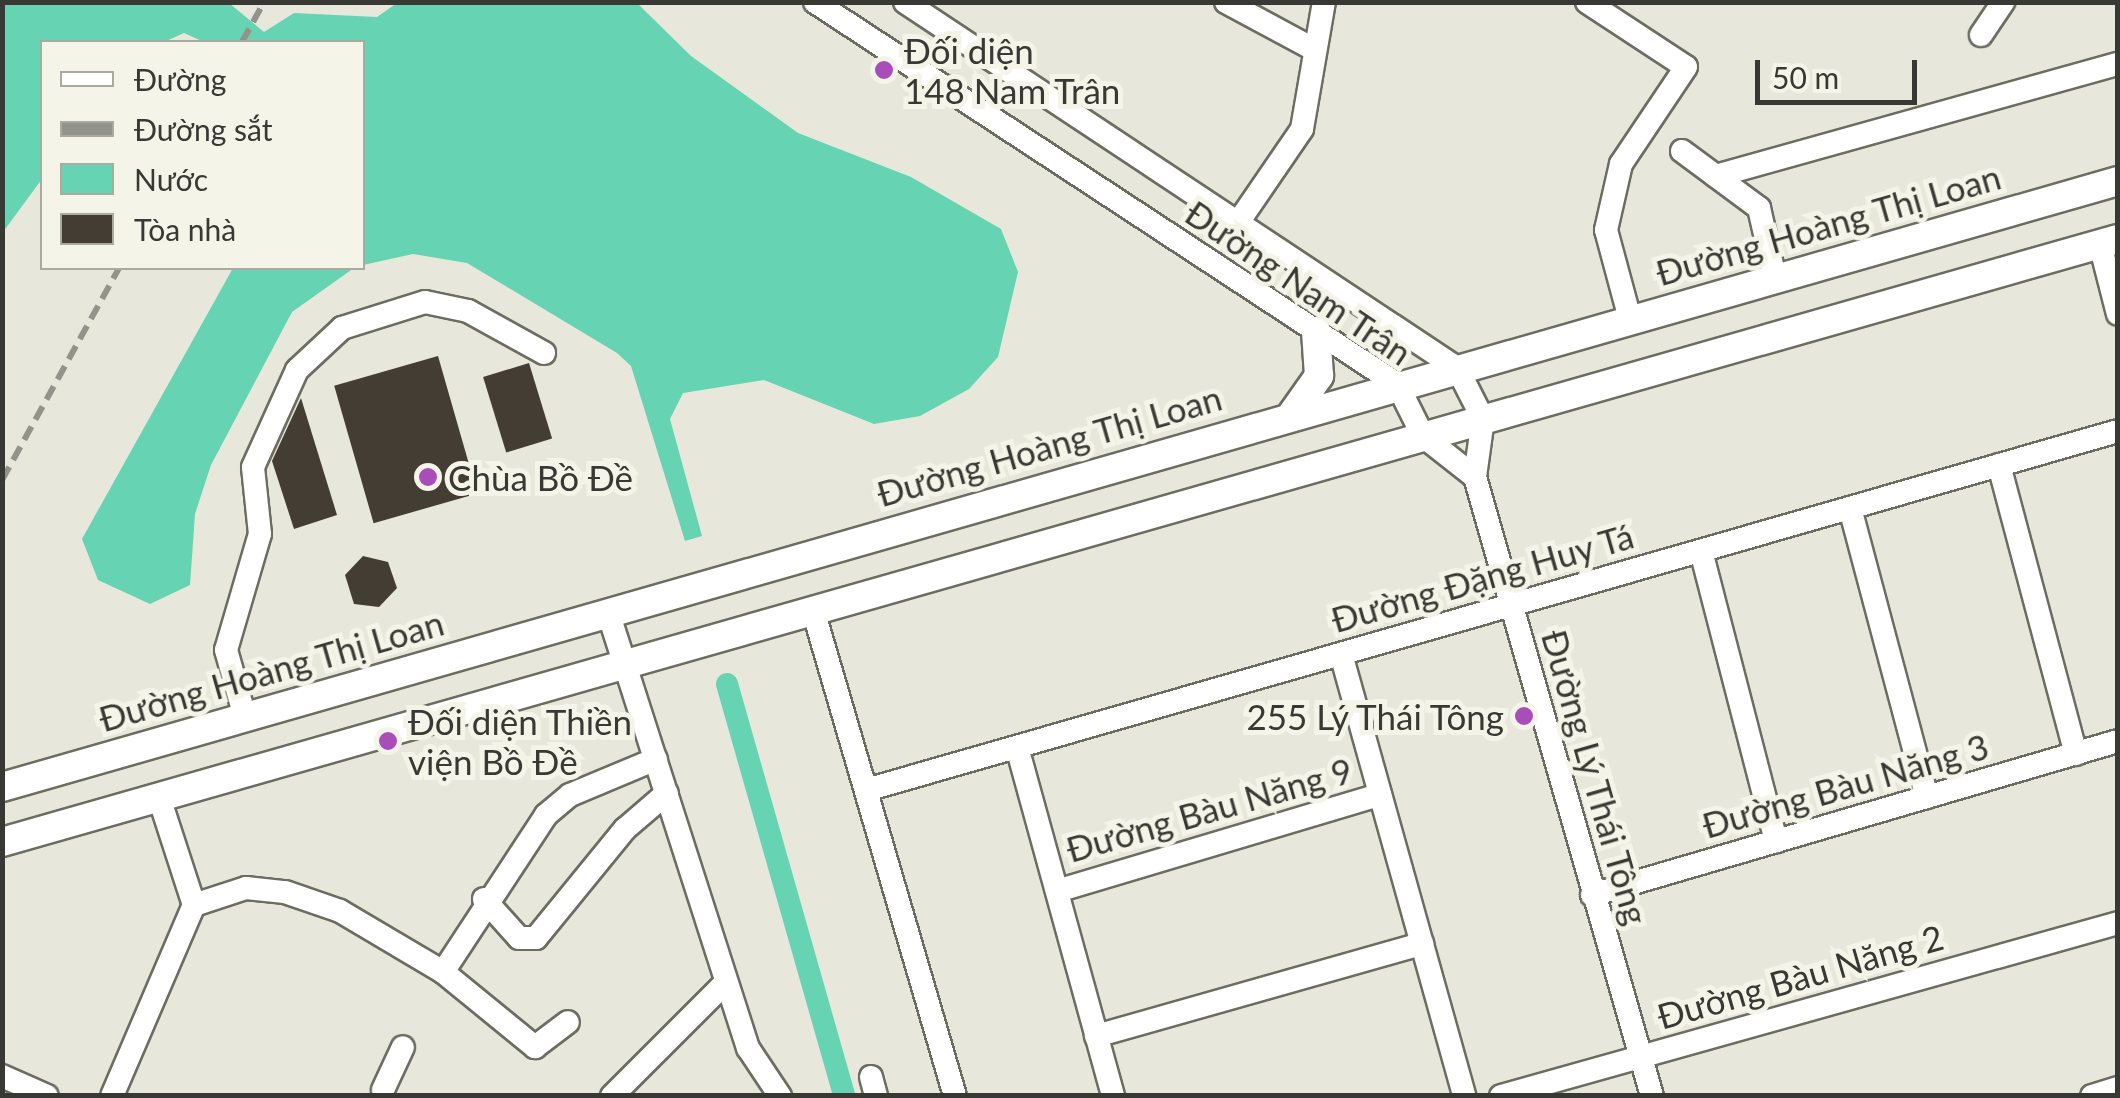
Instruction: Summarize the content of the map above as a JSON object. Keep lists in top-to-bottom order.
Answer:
{
  "streets": {
    "main road": ["Đường Hoàng Thị Loan"],
    "street": [
      "Đường Nam Trân",
      "Đường Đặng Huy Tá",
      "Đường Lý Thái Tông",
      "Đường Bàu Năng 3",
      "Đường Bàu Năng 9",
      "Đường Bàu Năng 2"
    ]
  },
  "crossings": [
    ["Đường Hoàng Thị Loan", "Đường Nam Trân"],
    ["Đường Nam Trân", "Đường Lý Thái Tông"],
    ["Đường Đặng Huy Tá", "Đường Lý Thái Tông"],
    ["Đường Lý Thái Tông", "Đường Bàu Năng 3"],
    ["Đường Lý Thái Tông", "Đường Bàu Năng 2"]
  ],
  "places": [
    "Đối diện 148 Nam Trân",
    "Chùa Bồ Đề",
    "255 Lý Thái Tông",
    "Đối diện Thiền viện Bồ Đề"
  ],
  "legend": [
    "Đường",
    "Đường sắt",
    "Nước",
    "Tòa nhà"
  ],
  "scale_bar": "50 m"
}
